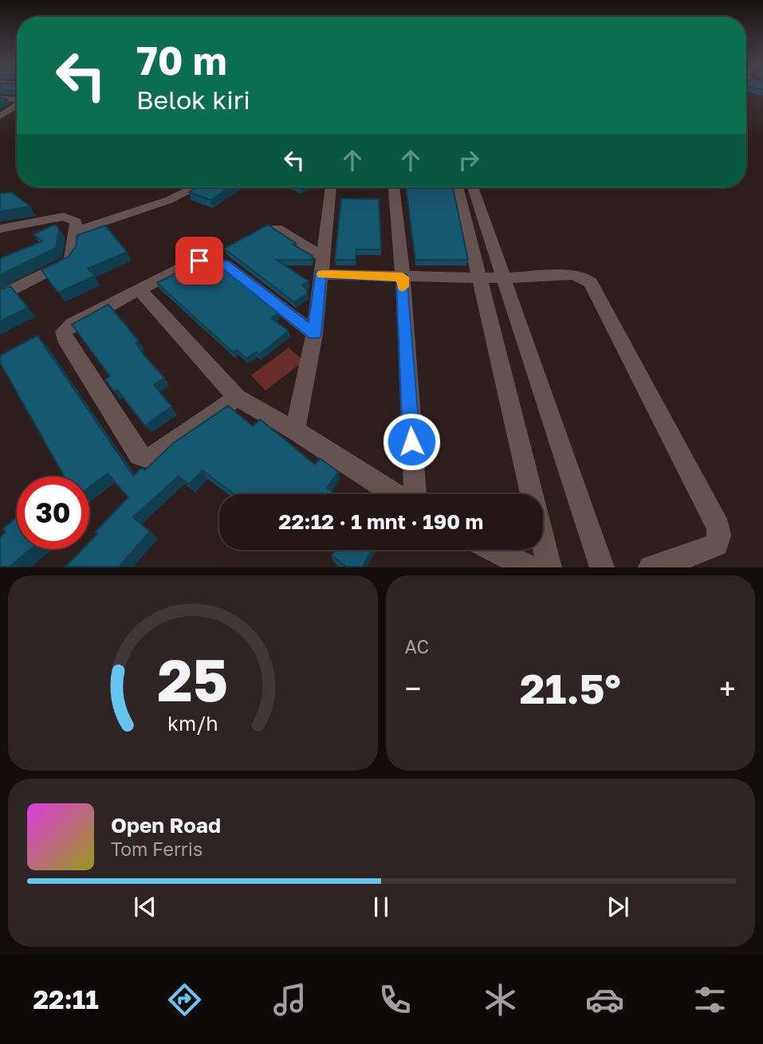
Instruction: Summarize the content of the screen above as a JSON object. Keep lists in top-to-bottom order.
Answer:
{
  "page": {
    "turn": ["70 m", "Belok kiri"],
    "limit": "30",
    "trip": "22:12 · 1 mnt · 190 m",
    "tile": "AC",
    "heat": ["−", "21.5°", "+"],
    "song": ["Open Road", "Tom Ferris"],
    "tabs": "22:11",
    "gauge": ["25", "km/h"]
  }
}
